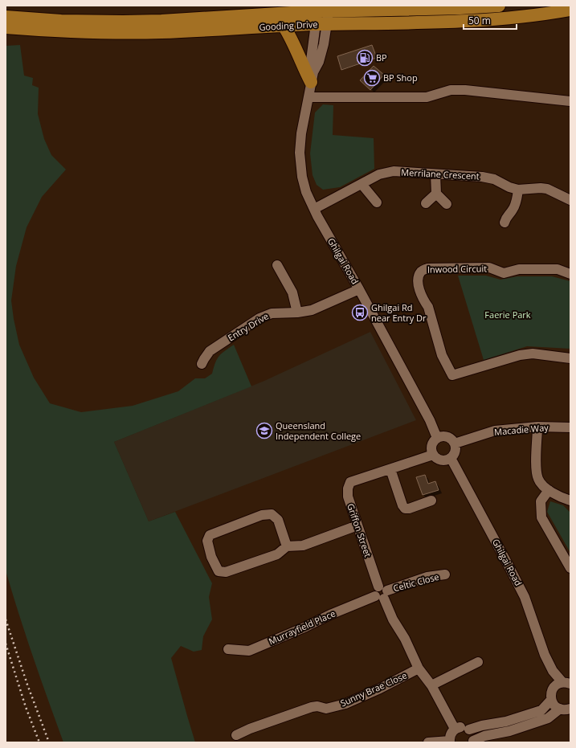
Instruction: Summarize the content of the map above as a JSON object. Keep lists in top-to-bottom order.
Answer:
{
  "streets": {
    "main road": ["Gooding Drive"],
    "street": [
      "Merrilane Crescent",
      "Ghilgai Road",
      "Inwood Circuit",
      "Entry Drive",
      "Macadie Way",
      "Griffon Street",
      "Celtic Close",
      "Murrayfield Place",
      "Sunny Brae Close"
    ]
  },
  "crossings": [
    ["Gooding Drive", "Ghilgai Road"],
    ["Merrilane Crescent", "Ghilgai Road"],
    ["Ghilgai Road", "Entry Drive"],
    ["Ghilgai Road", "Macadie Way"],
    ["Ghilgai Road", "Griffon Street"],
    ["Macadie Way", "Griffon Street"],
    ["Griffon Street", "Celtic Close"],
    ["Griffon Street", "Murrayfield Place"],
    ["Griffon Street", "Sunny Brae Close"],
    ["Celtic Close", "Murrayfield Place"]
  ],
  "parks": ["Faerie Park"],
  "places": {
    "fuel station": ["BP"],
    "supermarket": ["BP Shop"],
    "bus stop": ["Ghilgai Rd near Entry Dr"],
    "school or university": ["Queensland Independent College"]
  },
  "scale_bar": "50 m"
}
